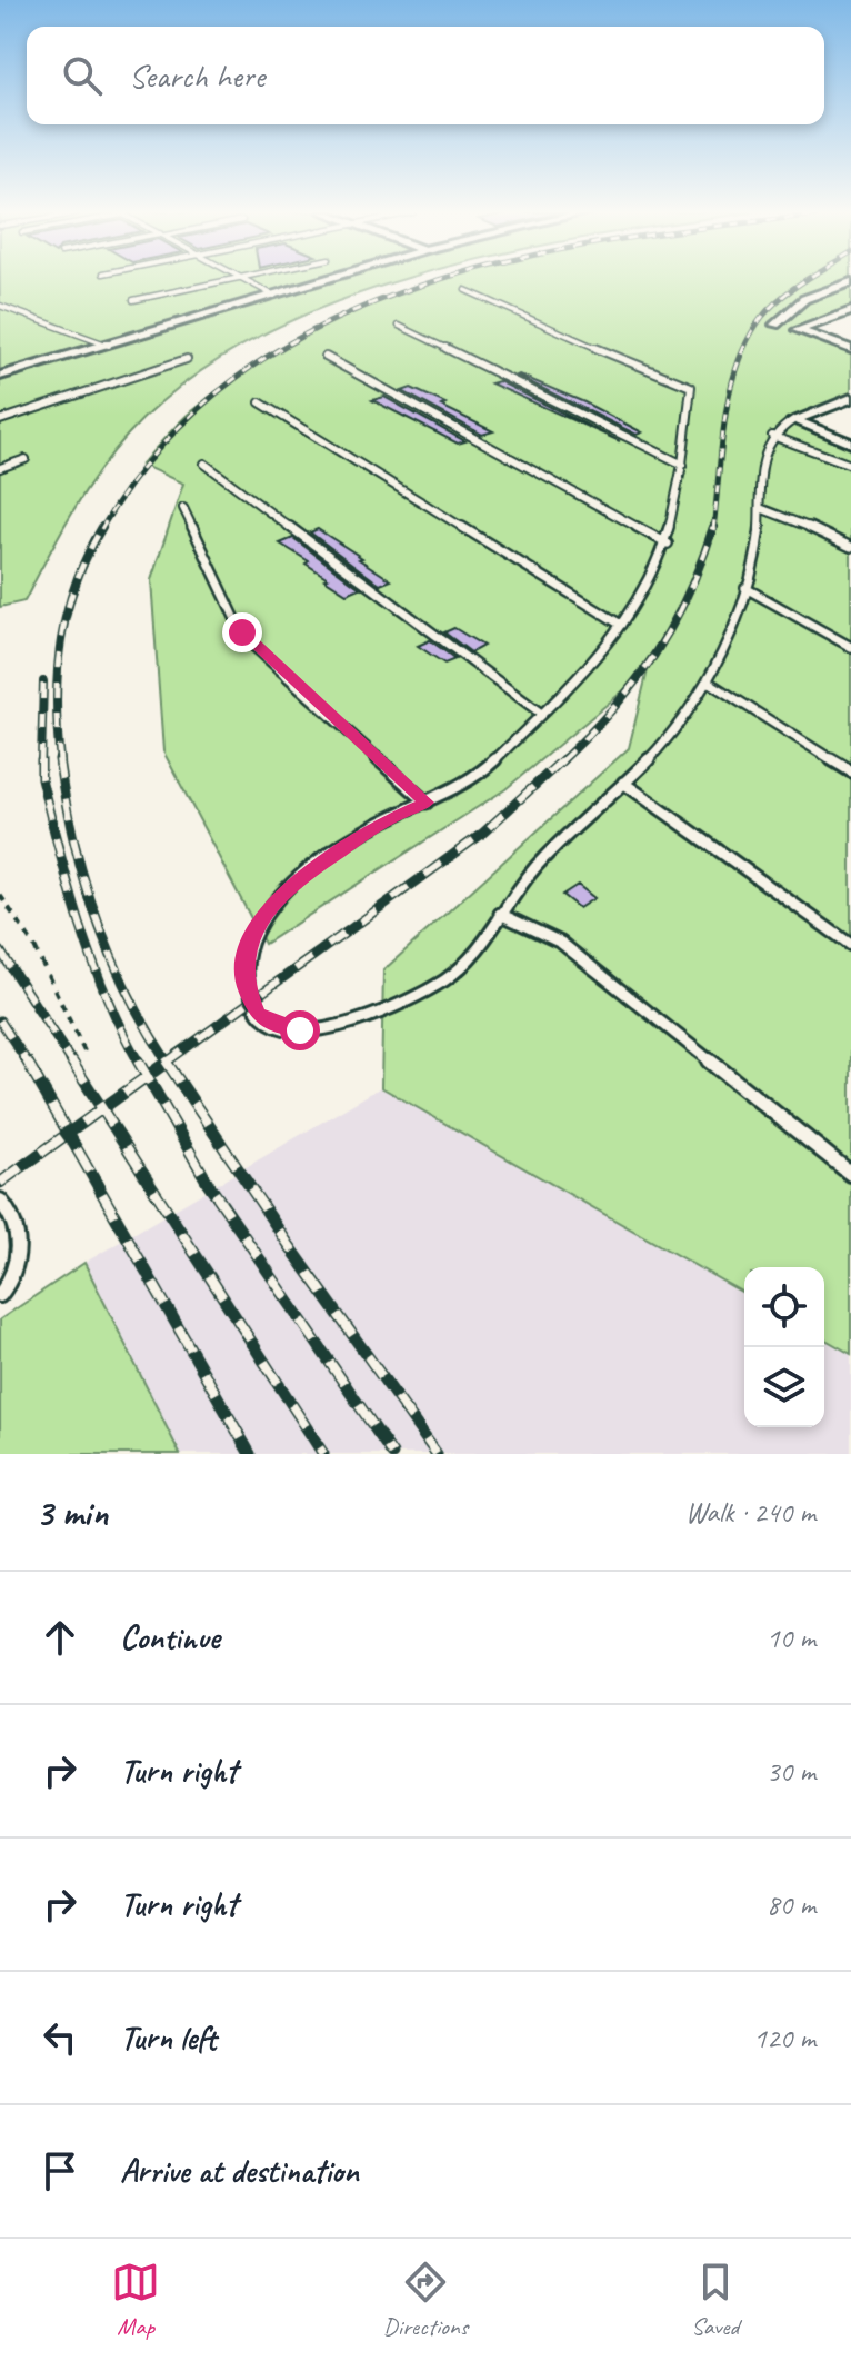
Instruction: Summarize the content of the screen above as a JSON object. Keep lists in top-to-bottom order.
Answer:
{
  "page": {
    "search": "Search here",
    "heading": ["3 min", "Walk · 240 m"],
    "list": [
      ["Continue", "10 m"],
      ["Turn right", "30 m"],
      ["Turn right", "80 m"],
      ["Turn left", "120 m"],
      "Arrive at destination"
    ],
    "nav": ["Map", "Directions", "Saved"]
  }
}
